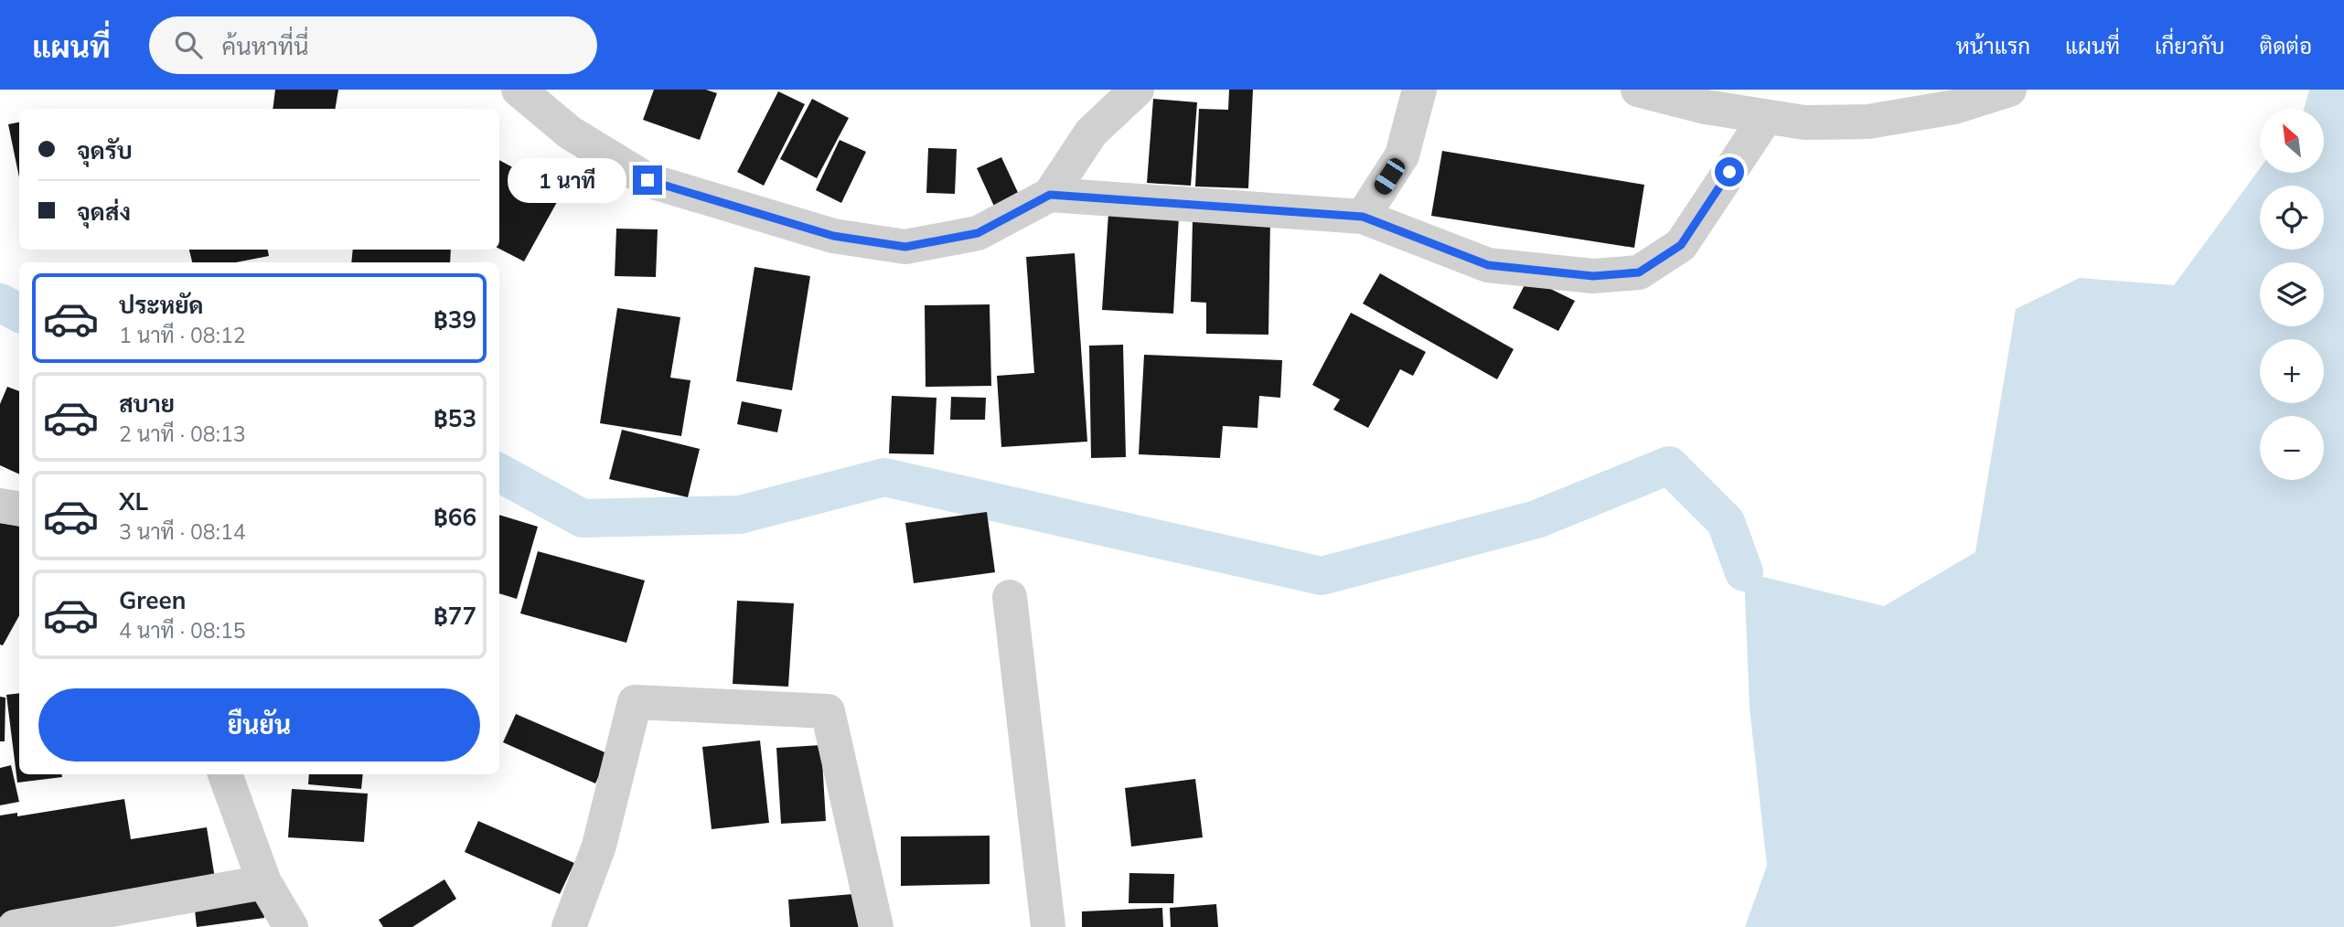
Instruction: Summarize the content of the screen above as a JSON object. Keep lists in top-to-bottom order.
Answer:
{
  "north": "top left",
  "page": {
    "header": "แผนที่",
    "search": "ค้นหาที่นี่",
    "nav": [
      "หน้าแรก",
      "แผนที่",
      "เกี่ยวกับ",
      "ติดต่อ"
    ],
    "map_buttons": ["+", "−"],
    "banner": ["จุดรับ", "จุดส่ง"],
    "bubble": "1 นาที",
    "list": [
      {
        "name": "ประหยัด",
        "note": "1 นาที · 08:12",
        "value": "฿39"
      },
      {
        "name": "สบาย",
        "note": "2 นาที · 08:13",
        "value": "฿53"
      },
      {
        "name": "XL",
        "note": "3 นาที · 08:14",
        "value": "฿66"
      },
      {
        "name": "Green",
        "note": "4 นาที · 08:15",
        "value": "฿77"
      }
    ],
    "buttons": "ยืนยัน"
  }
}
